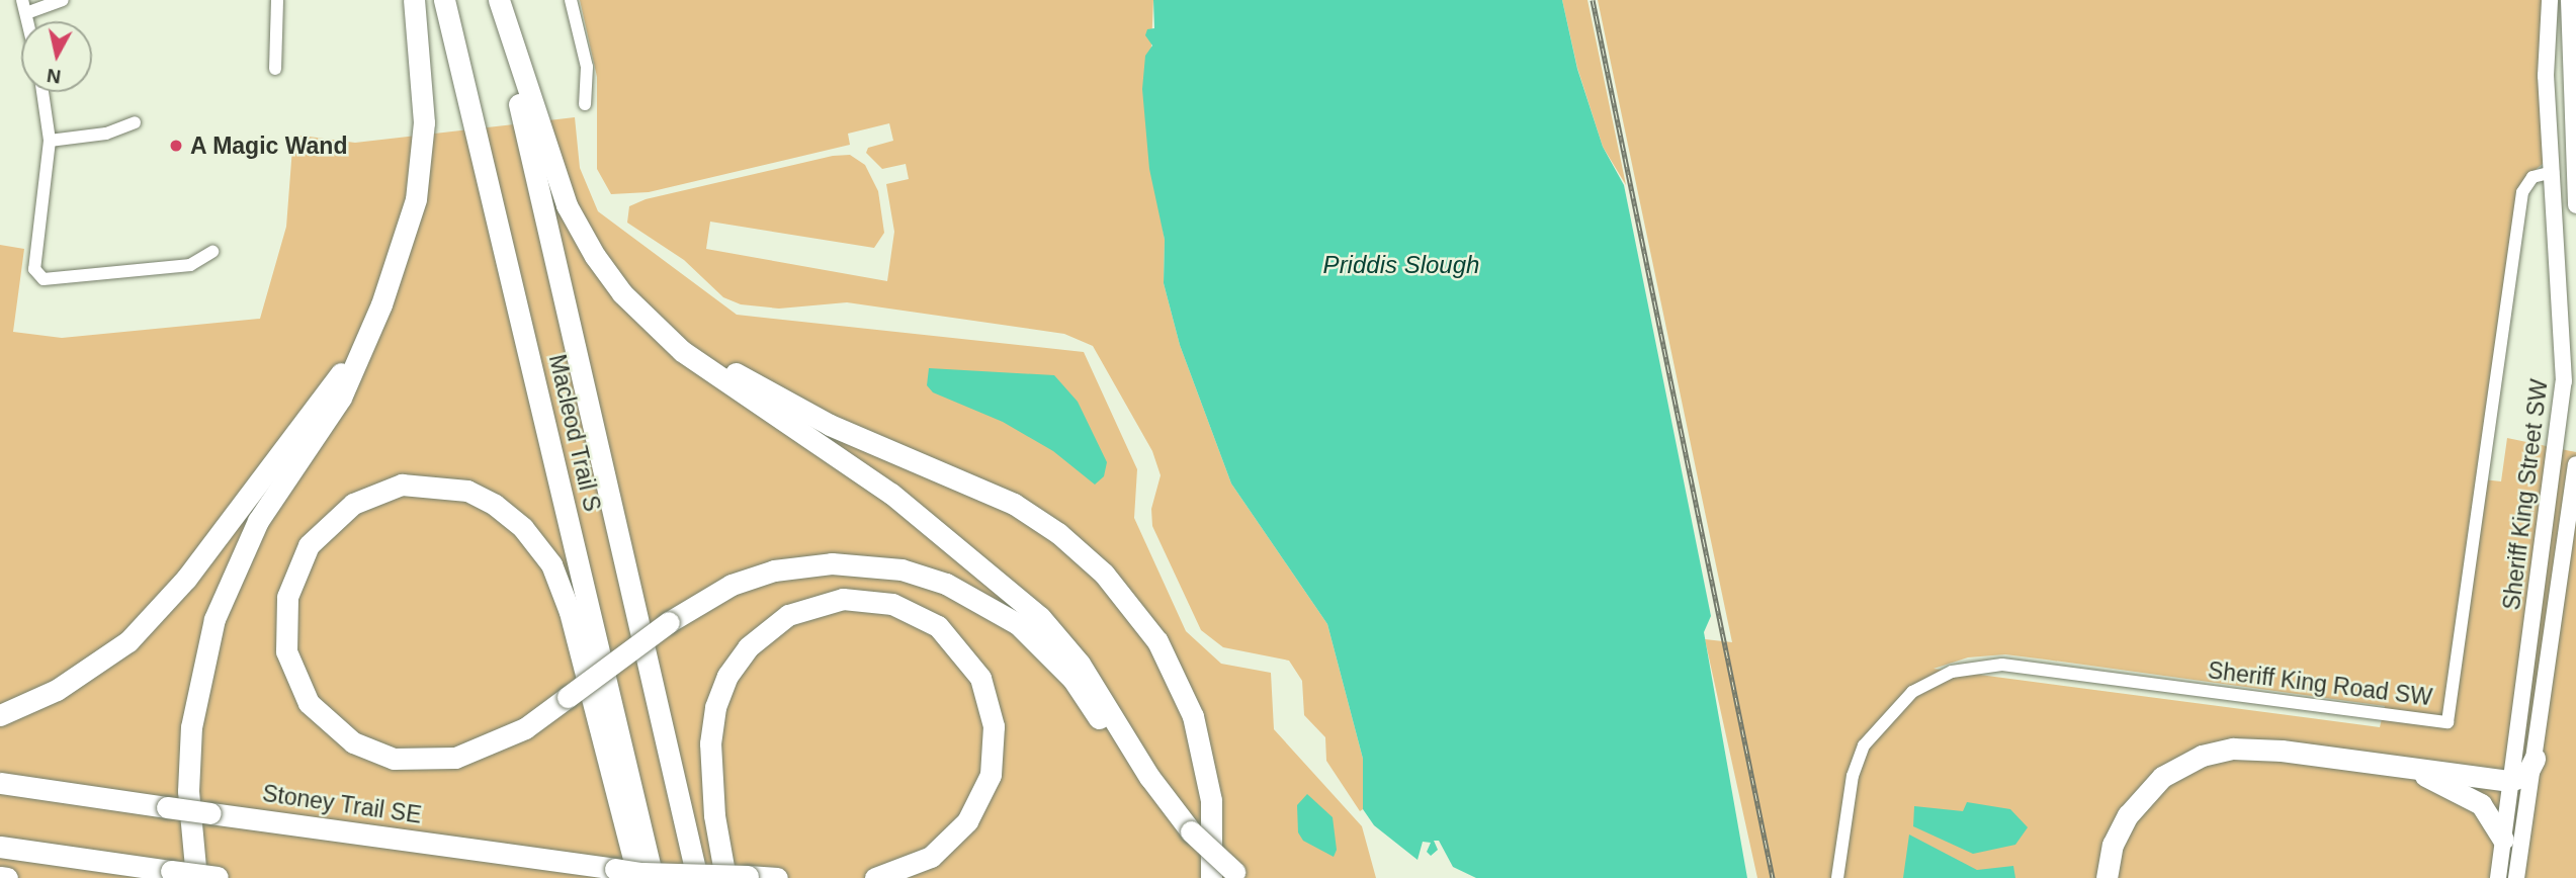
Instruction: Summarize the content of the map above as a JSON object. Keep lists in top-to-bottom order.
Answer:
{
  "streets": {
    "highway": ["Macleod Trail S", "Stoney Trail SE"],
    "main road": ["Sheriff King Street SW"],
    "street": ["Sheriff King Road SW"]
  },
  "crossings": [
    ["Macleod Trail S", "Stoney Trail SE"],
    ["Sheriff King Street SW", "Sheriff King Road SW"]
  ],
  "water": ["Priddis Slough"],
  "places": ["A Magic Wand"],
  "north": "bottom"
}
